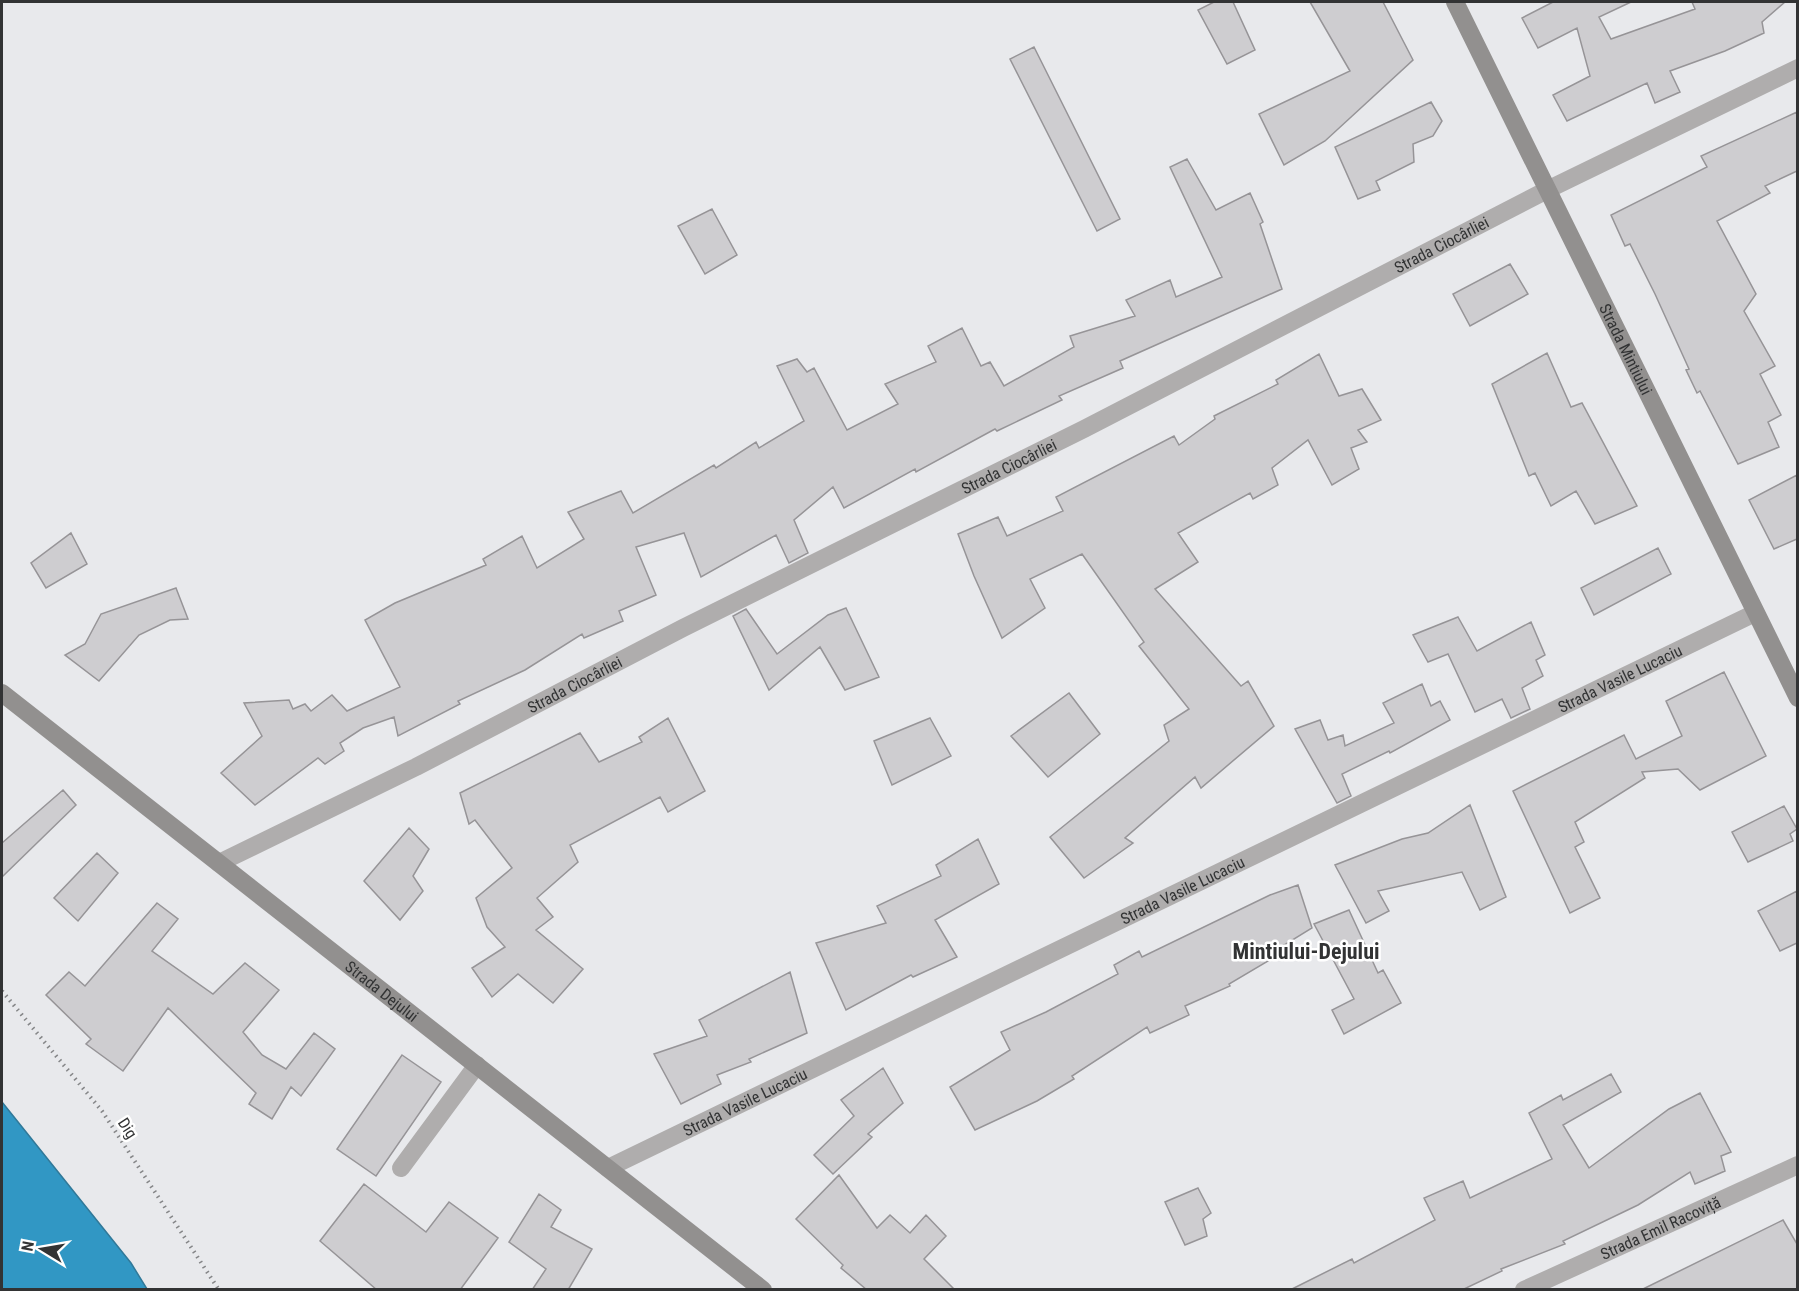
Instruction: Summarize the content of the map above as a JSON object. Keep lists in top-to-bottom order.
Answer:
{
  "streets": {
    "main road": ["Strada Mintiului", "Strada Dejului"],
    "street": ["Strada Ciocârliei", "Strada Vasile Lucaciu", "Strada Emil Racoviță"],
    "path": ["Dig"]
  },
  "crossings": [
    ["Strada Ciocârliei", "Strada Mintiului"],
    ["Strada Ciocârliei", "Strada Dejului"],
    ["Strada Mintiului", "Strada Vasile Lucaciu"],
    ["Strada Vasile Lucaciu", "Strada Dejului"]
  ],
  "districts": ["Mintiului-Dejului"],
  "north": "left"
}
